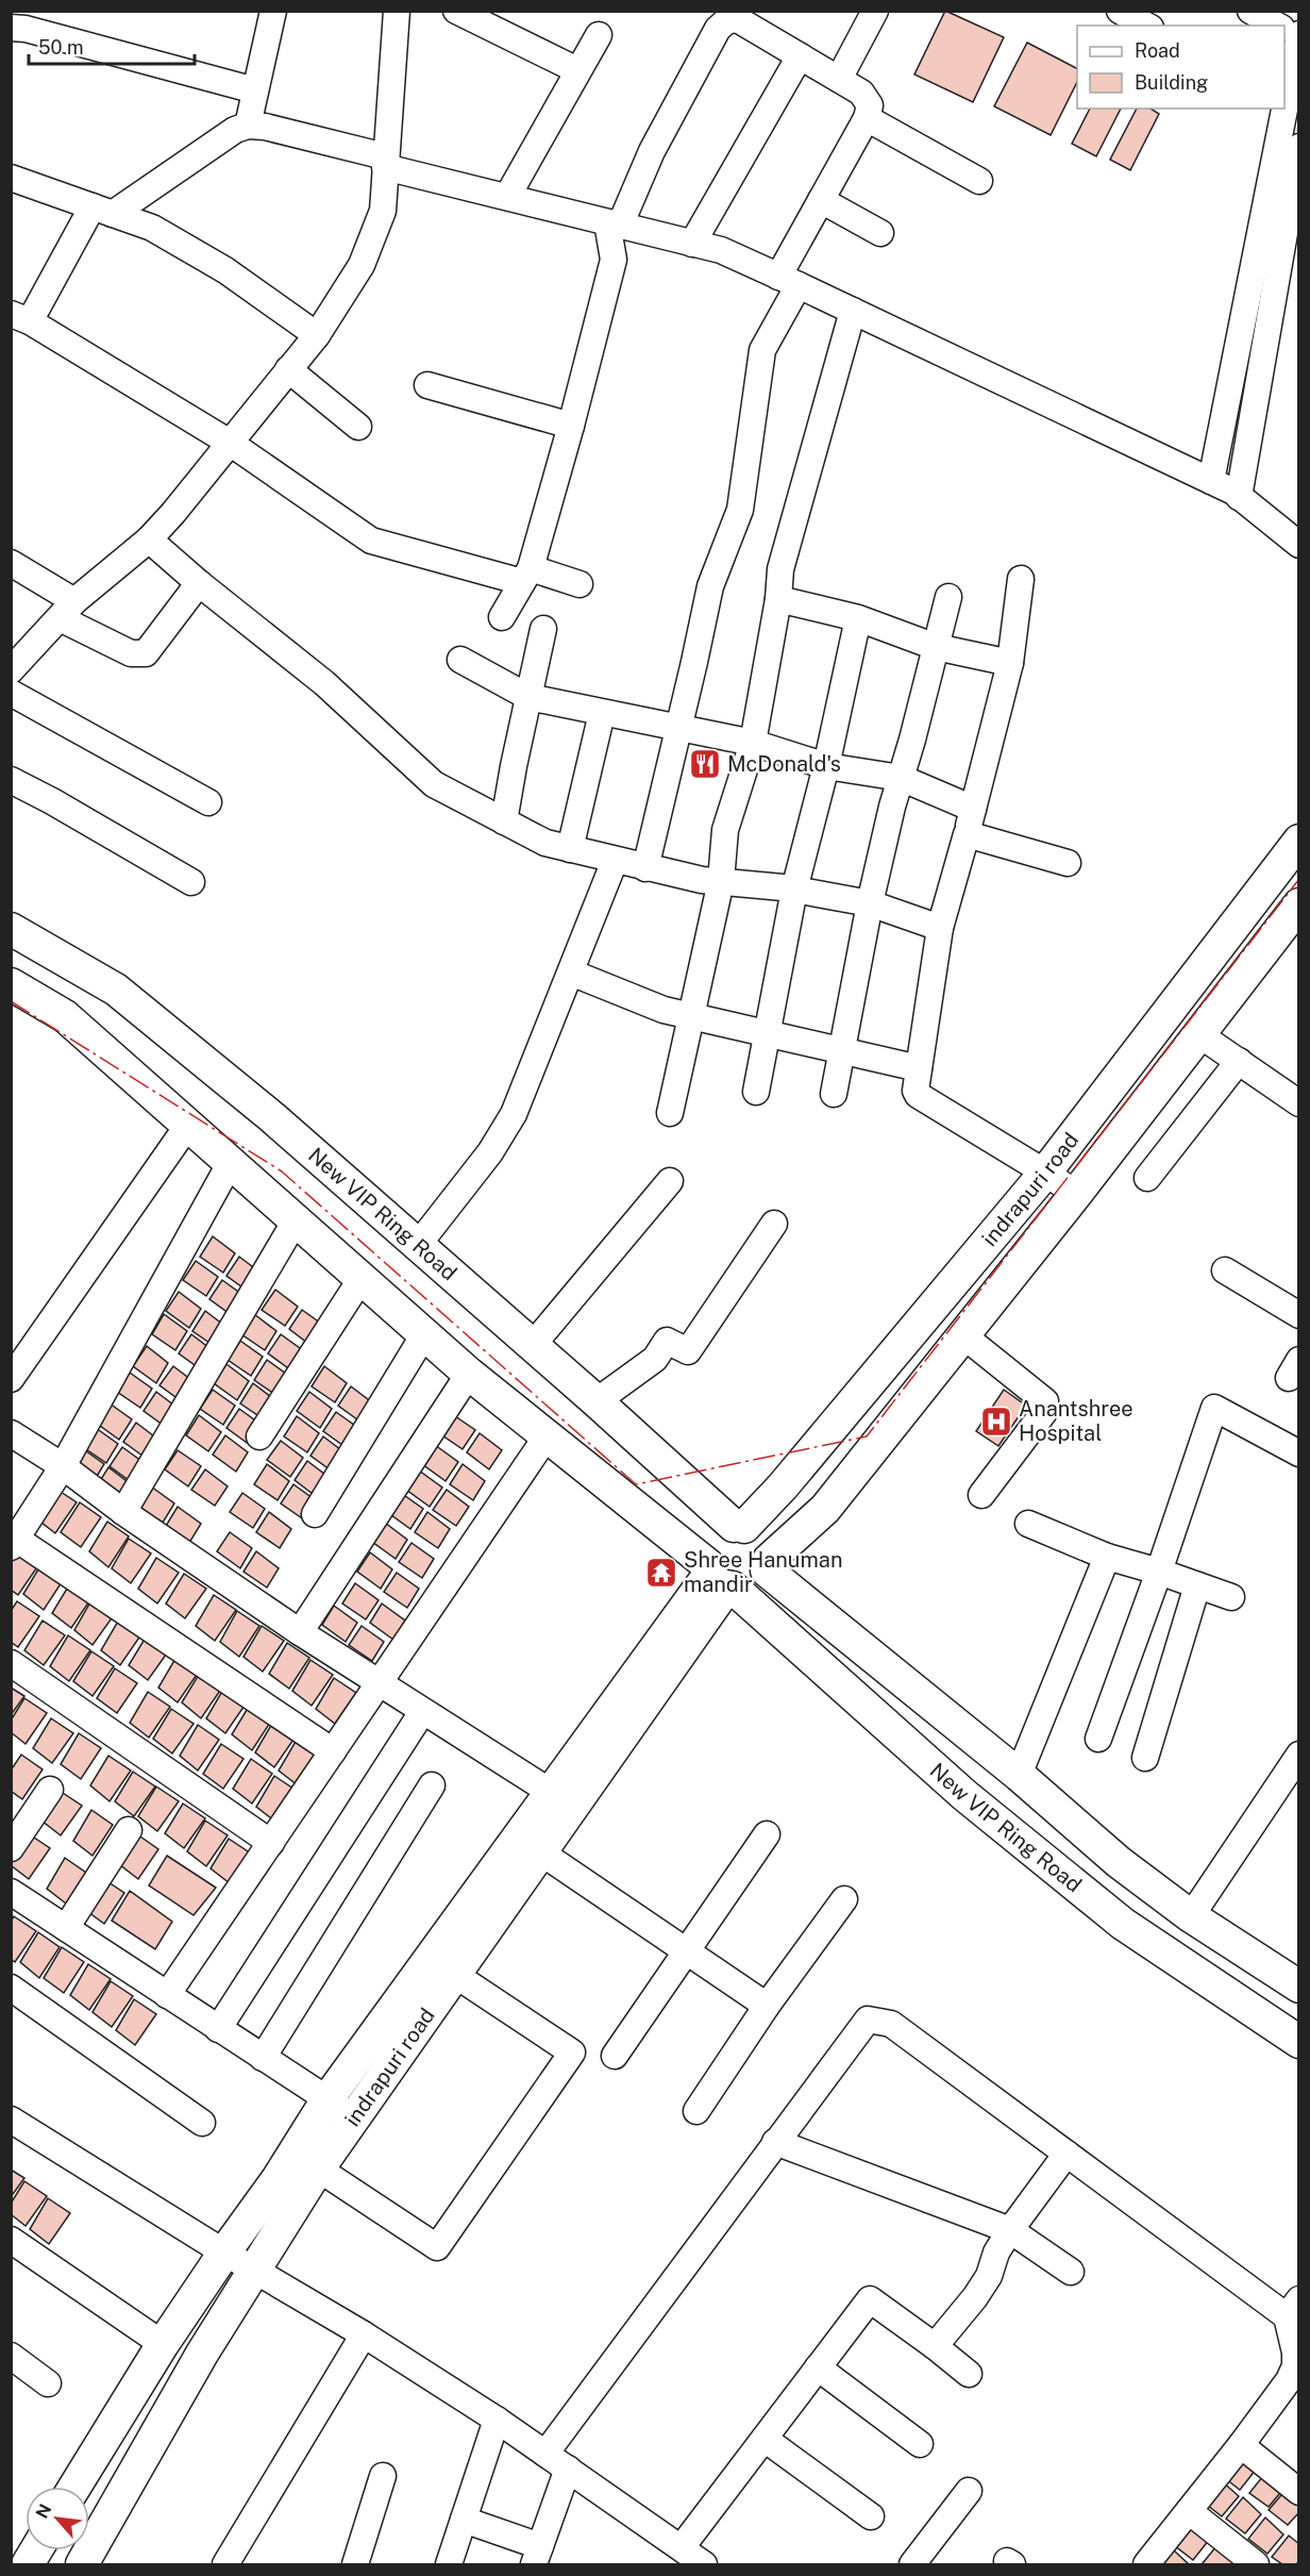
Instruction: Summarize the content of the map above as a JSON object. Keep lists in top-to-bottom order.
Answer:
{
  "streets": {
    "main road": ["indrapuri road", "New VIP Ring Road"]
  },
  "crossings": [
    ["indrapuri road", "New VIP Ring Road"]
  ],
  "places": {
    "restaurant": ["McDonald's"],
    "hospital": ["Anantshree Hospital"],
    "temple": ["Shree Hanuman mandir"]
  },
  "legend": ["Road", "Building"],
  "scale_bar": "50 m",
  "north": "top left"
}
